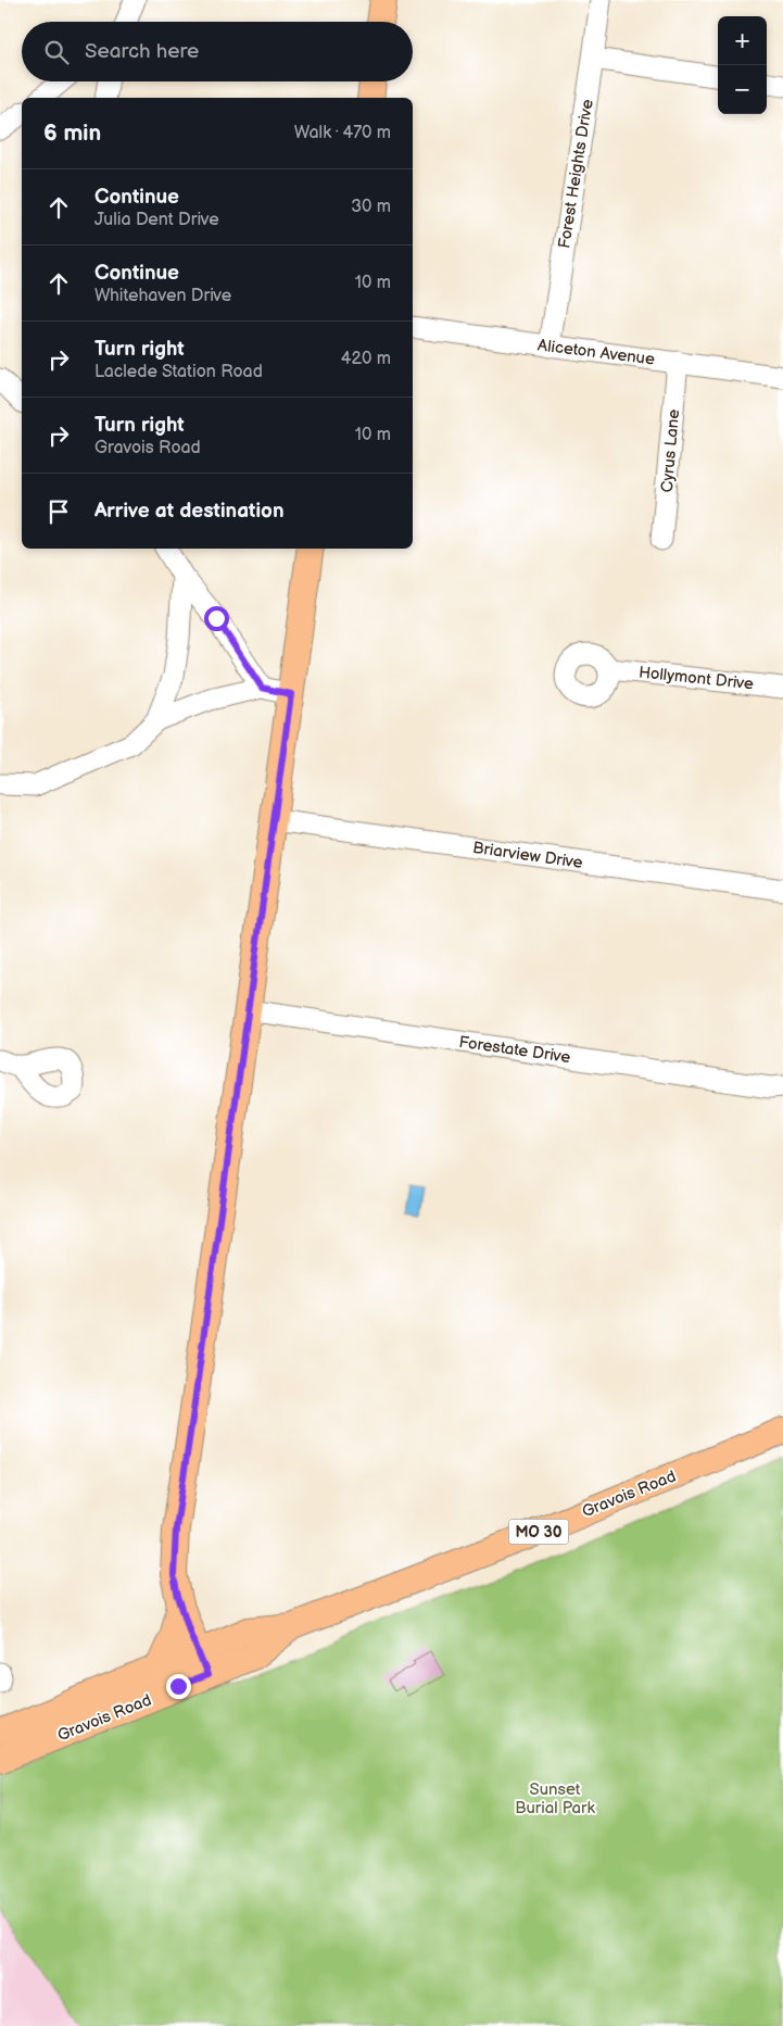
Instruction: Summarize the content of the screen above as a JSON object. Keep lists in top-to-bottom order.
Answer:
{
  "streets": {
    "main road": ["Gravois Road", "MO 30"],
    "street": [
      "Forest Heights Drive",
      "Aliceton Avenue",
      "Cyrus Lane",
      "Hollymont Drive",
      "Briarview Drive",
      "Forestate Drive"
    ]
  },
  "crossings": [
    ["Forest Heights Drive", "Aliceton Avenue"],
    ["Aliceton Avenue", "Cyrus Lane"]
  ],
  "parks": ["Sunset Burial Park"],
  "page": {
    "map_buttons": ["+", "−"],
    "search": "Search here",
    "heading": ["6 min", "Walk · 470 m"],
    "list": [
      ["Continue", "Julia Dent Drive", "30 m"],
      ["Continue", "Whitehaven Drive", "10 m"],
      ["Turn right", "Laclede Station Road", "420 m"],
      ["Turn right", "Gravois Road", "10 m"],
      "Arrive at destination"
    ]
  }
}
